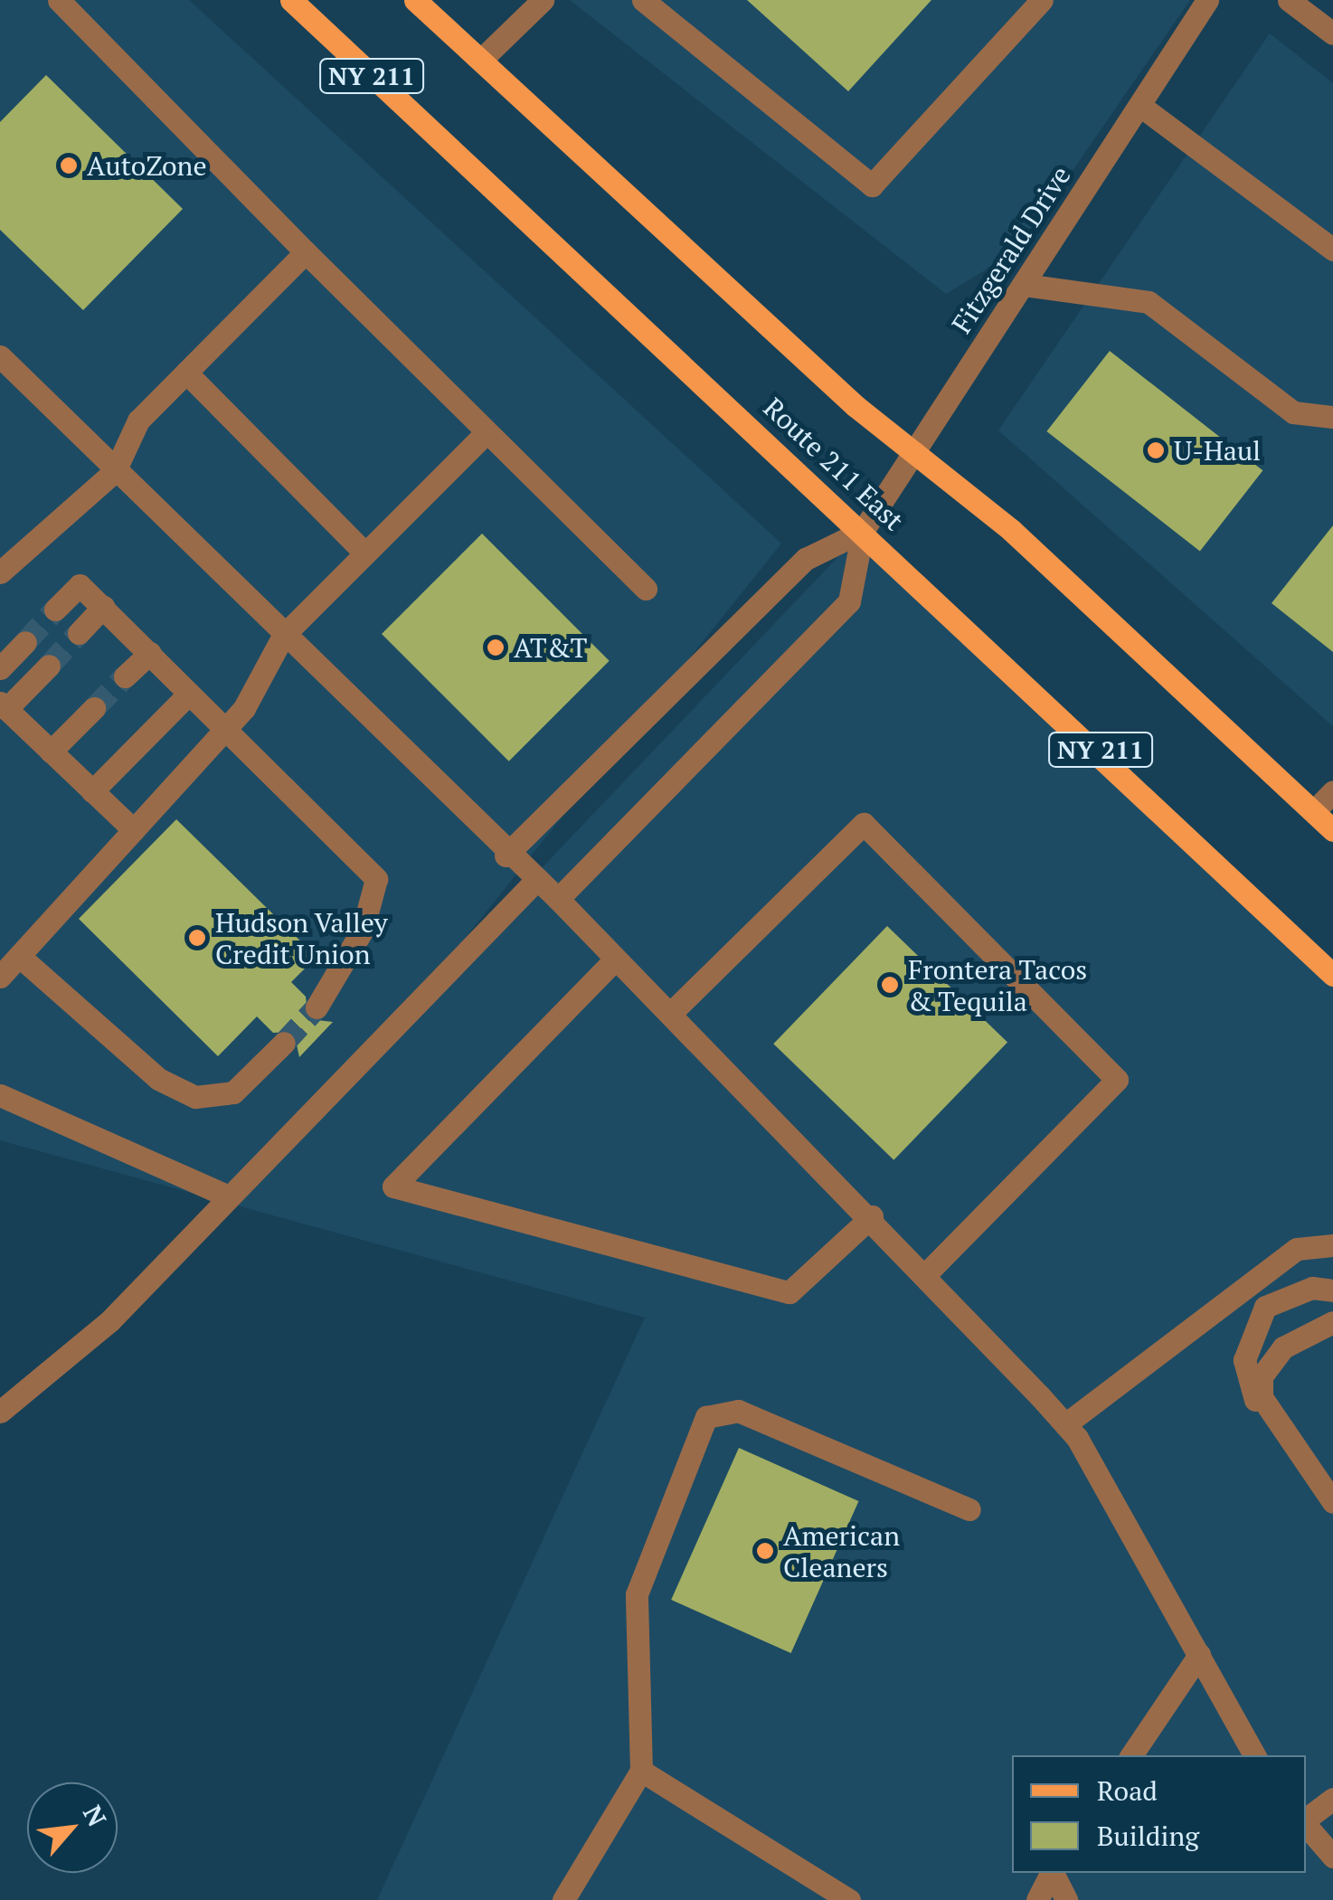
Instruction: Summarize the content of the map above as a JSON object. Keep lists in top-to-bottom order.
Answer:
{
  "streets": {
    "main road": ["NY 211", "Route 211 East"],
    "street": ["Fitzgerald Drive"]
  },
  "crossings": [
    ["NY 211", "Fitzgerald Drive"],
    ["Fitzgerald Drive", "Route 211 East"]
  ],
  "places": [
    "AutoZone",
    "U-Haul",
    "AT&T",
    "Hudson Valley Credit Union",
    "Frontera Tacos & Tequila",
    "American Cleaners"
  ],
  "legend": ["Road", "Building"],
  "north": "top right"
}
